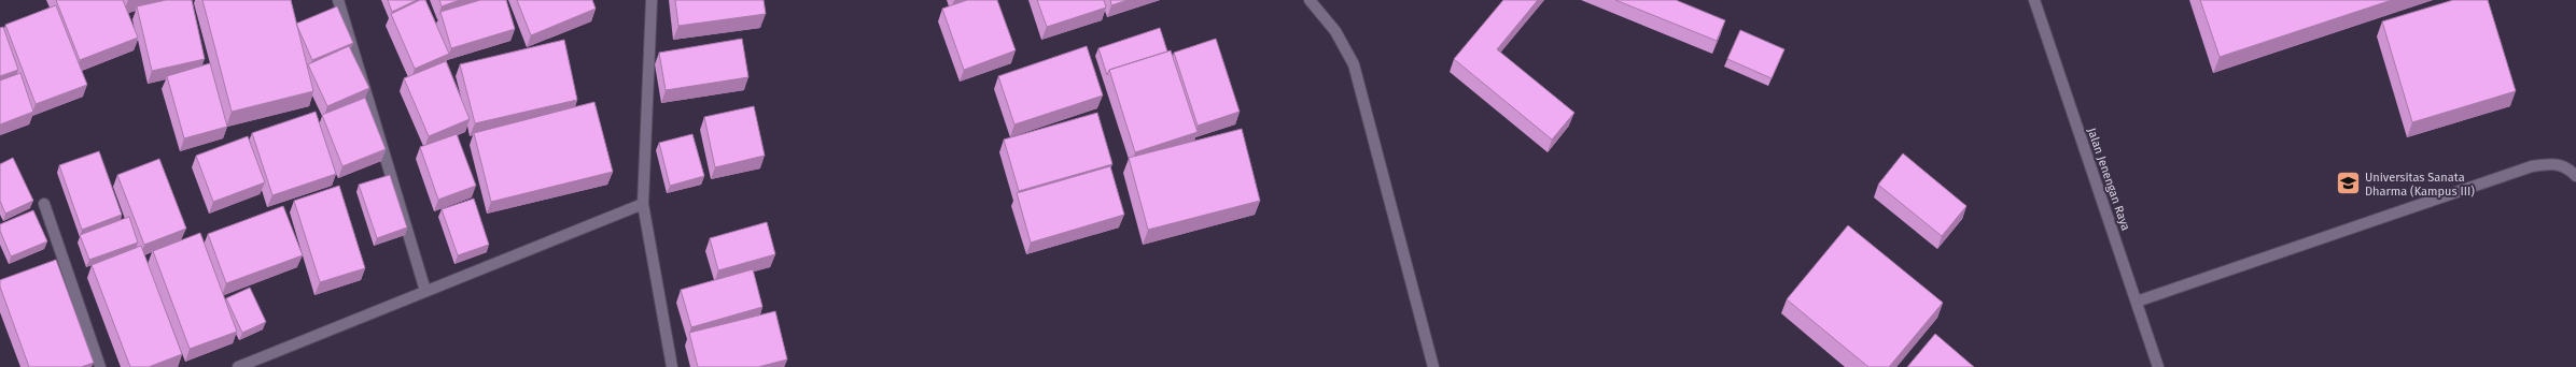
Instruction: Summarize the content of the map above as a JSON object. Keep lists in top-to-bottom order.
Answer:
{
  "streets": {
    "street": ["Jalan Jenengan Raya"]
  },
  "places": {
    "school or university": ["Universitas Sanata Dharma (Kampus III)"]
  }
}
